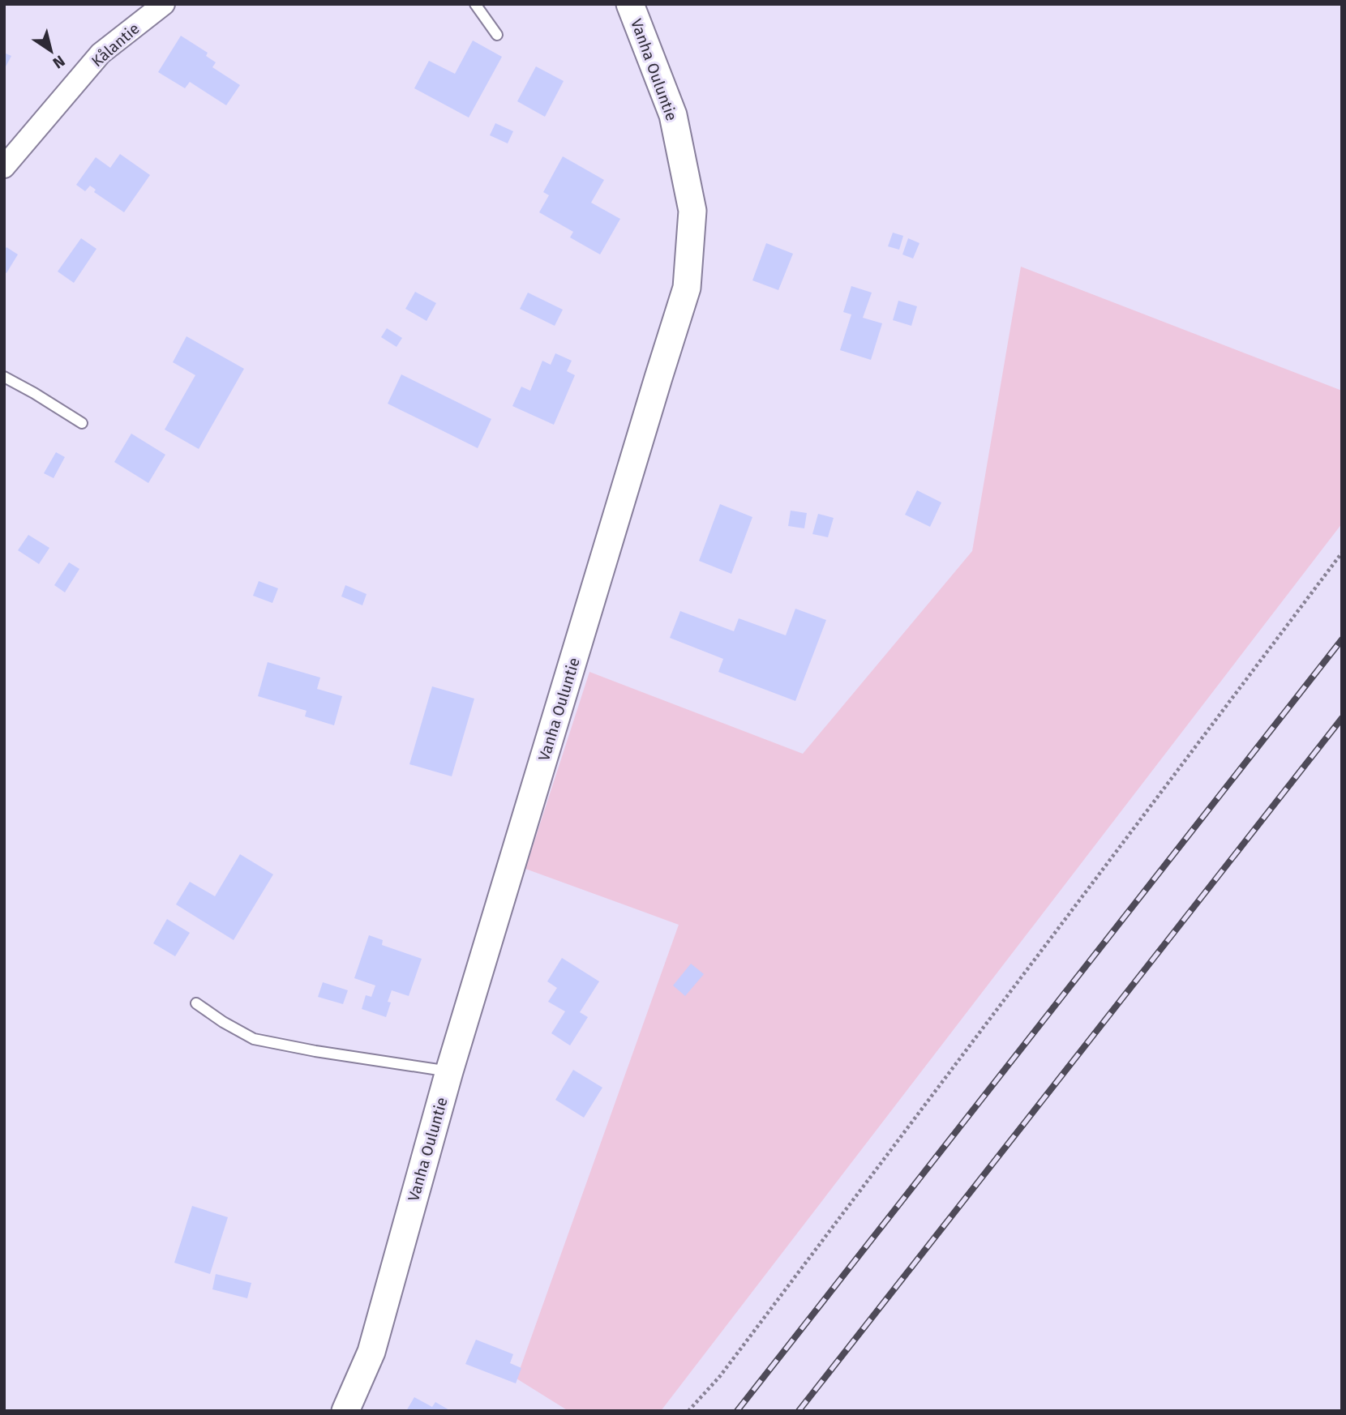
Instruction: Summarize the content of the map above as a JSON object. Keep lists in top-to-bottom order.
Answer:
{
  "streets": {
    "street": ["Kålantie", "Vanha Ouluntie"]
  },
  "north": "bottom right"
}
